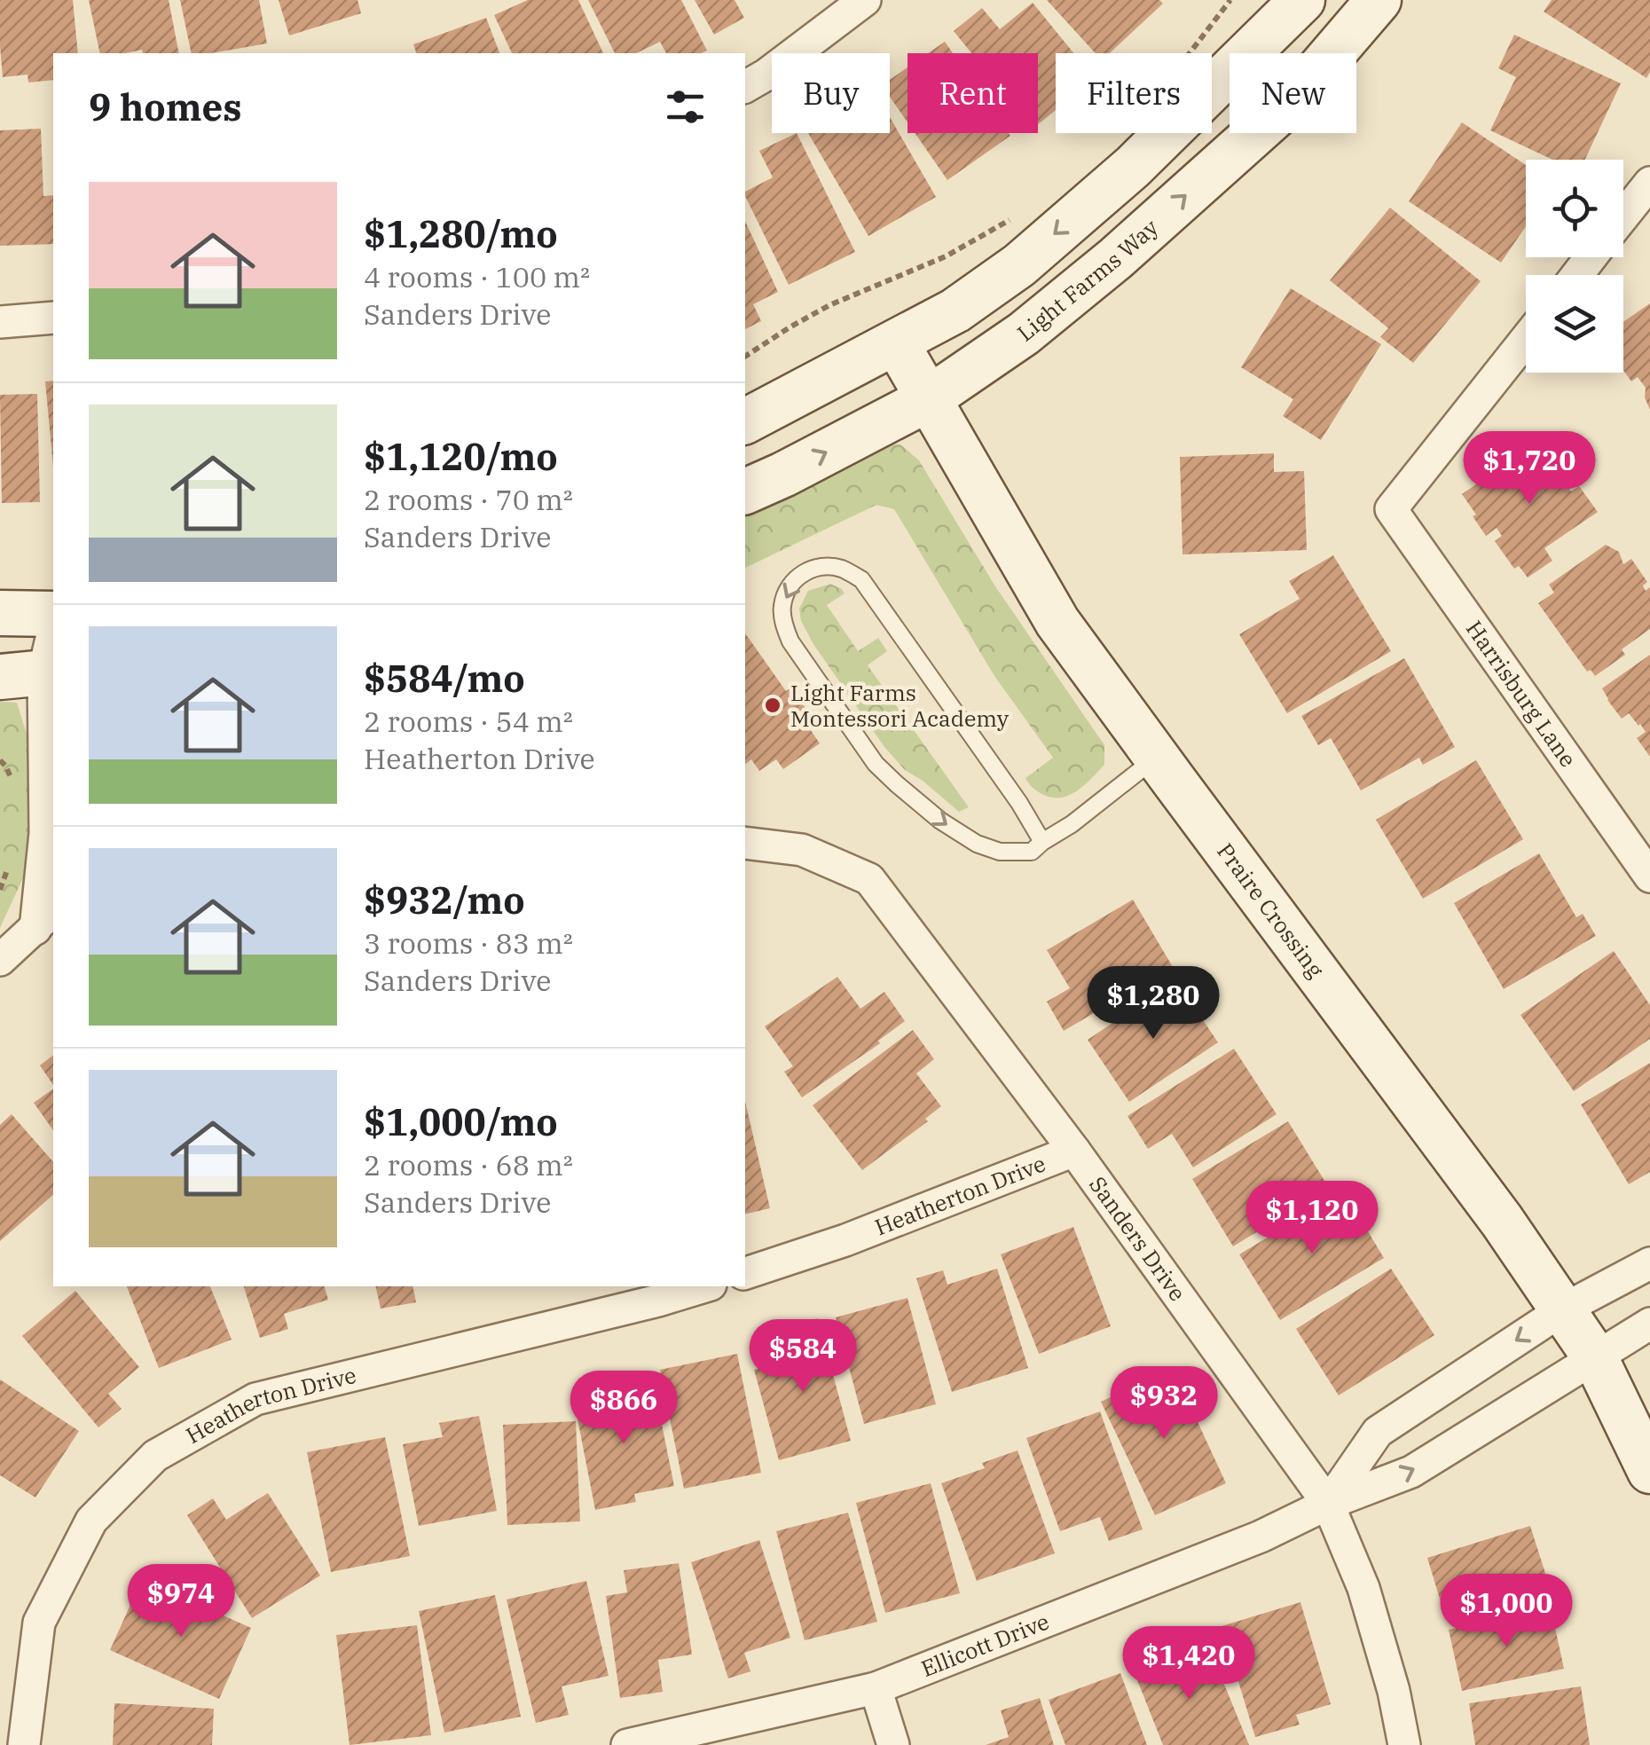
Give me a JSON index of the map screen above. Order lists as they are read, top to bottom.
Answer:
{
  "streets": {
    "street": [
      "Light Farms Way",
      "Harrisburg Lane",
      "Praire Crossing",
      "Heatherton Drive",
      "Sanders Drive",
      "Ellicott Drive"
    ]
  },
  "crossings": [
    ["Light Farms Way", "Praire Crossing"],
    ["Praire Crossing", "Ellicott Drive"],
    ["Heatherton Drive", "Sanders Drive"],
    ["Sanders Drive", "Ellicott Drive"]
  ],
  "places": ["Light Farms Montessori Academy"],
  "page": {
    "chip": [
      "Buy",
      "Rent",
      "Filters",
      "New"
    ],
    "heading": "9 homes",
    "list": [
      {
        "name": "$1,280/mo",
        "note": "4 rooms · 100 m² · Sanders Drive"
      },
      {
        "name": "$1,120/mo",
        "note": "2 rooms · 70 m² · Sanders Drive"
      },
      {
        "name": "$584/mo",
        "note": "2 rooms · 54 m² · Heatherton Drive"
      },
      {
        "name": "$932/mo",
        "note": "3 rooms · 83 m² · Sanders Drive"
      },
      {
        "name": "$1,000/mo",
        "note": "2 rooms · 68 m² · Sanders Drive"
      }
    ],
    "price": [
      "$1,720",
      "$1,280",
      "$1,120",
      "$584",
      "$932",
      "$866",
      "$974",
      "$1,000",
      "$1,420"
    ]
  }
}
